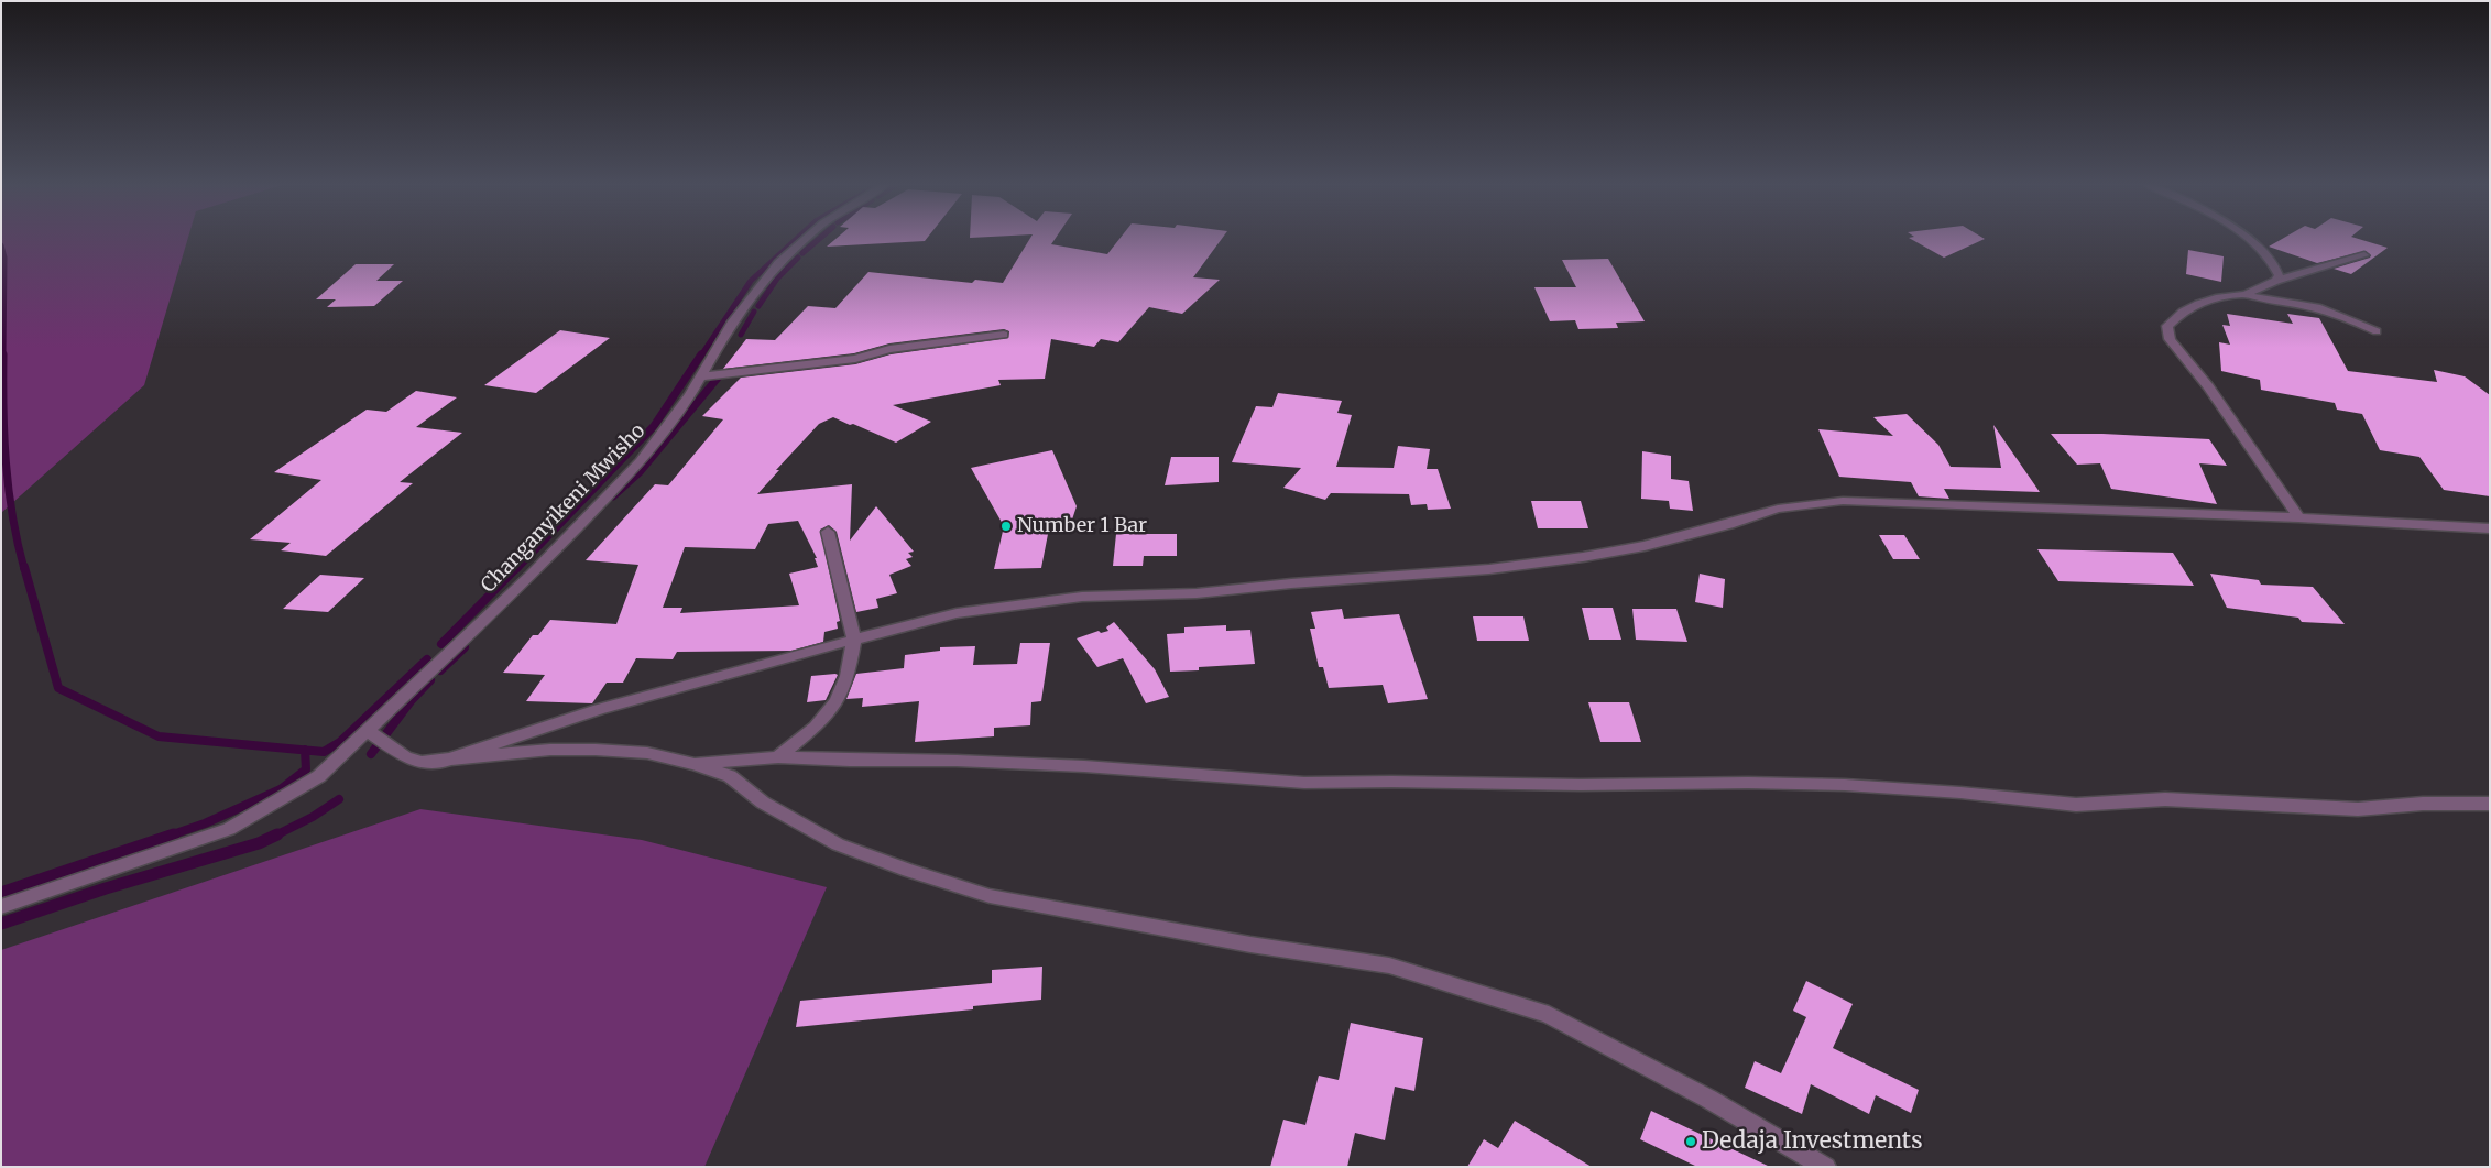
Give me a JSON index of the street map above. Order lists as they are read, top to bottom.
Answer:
{
  "streets": {
    "street": ["Changanyikeni Mwisho"]
  },
  "places": ["Number 1 Bar", "Dedaja Investments"]
}
